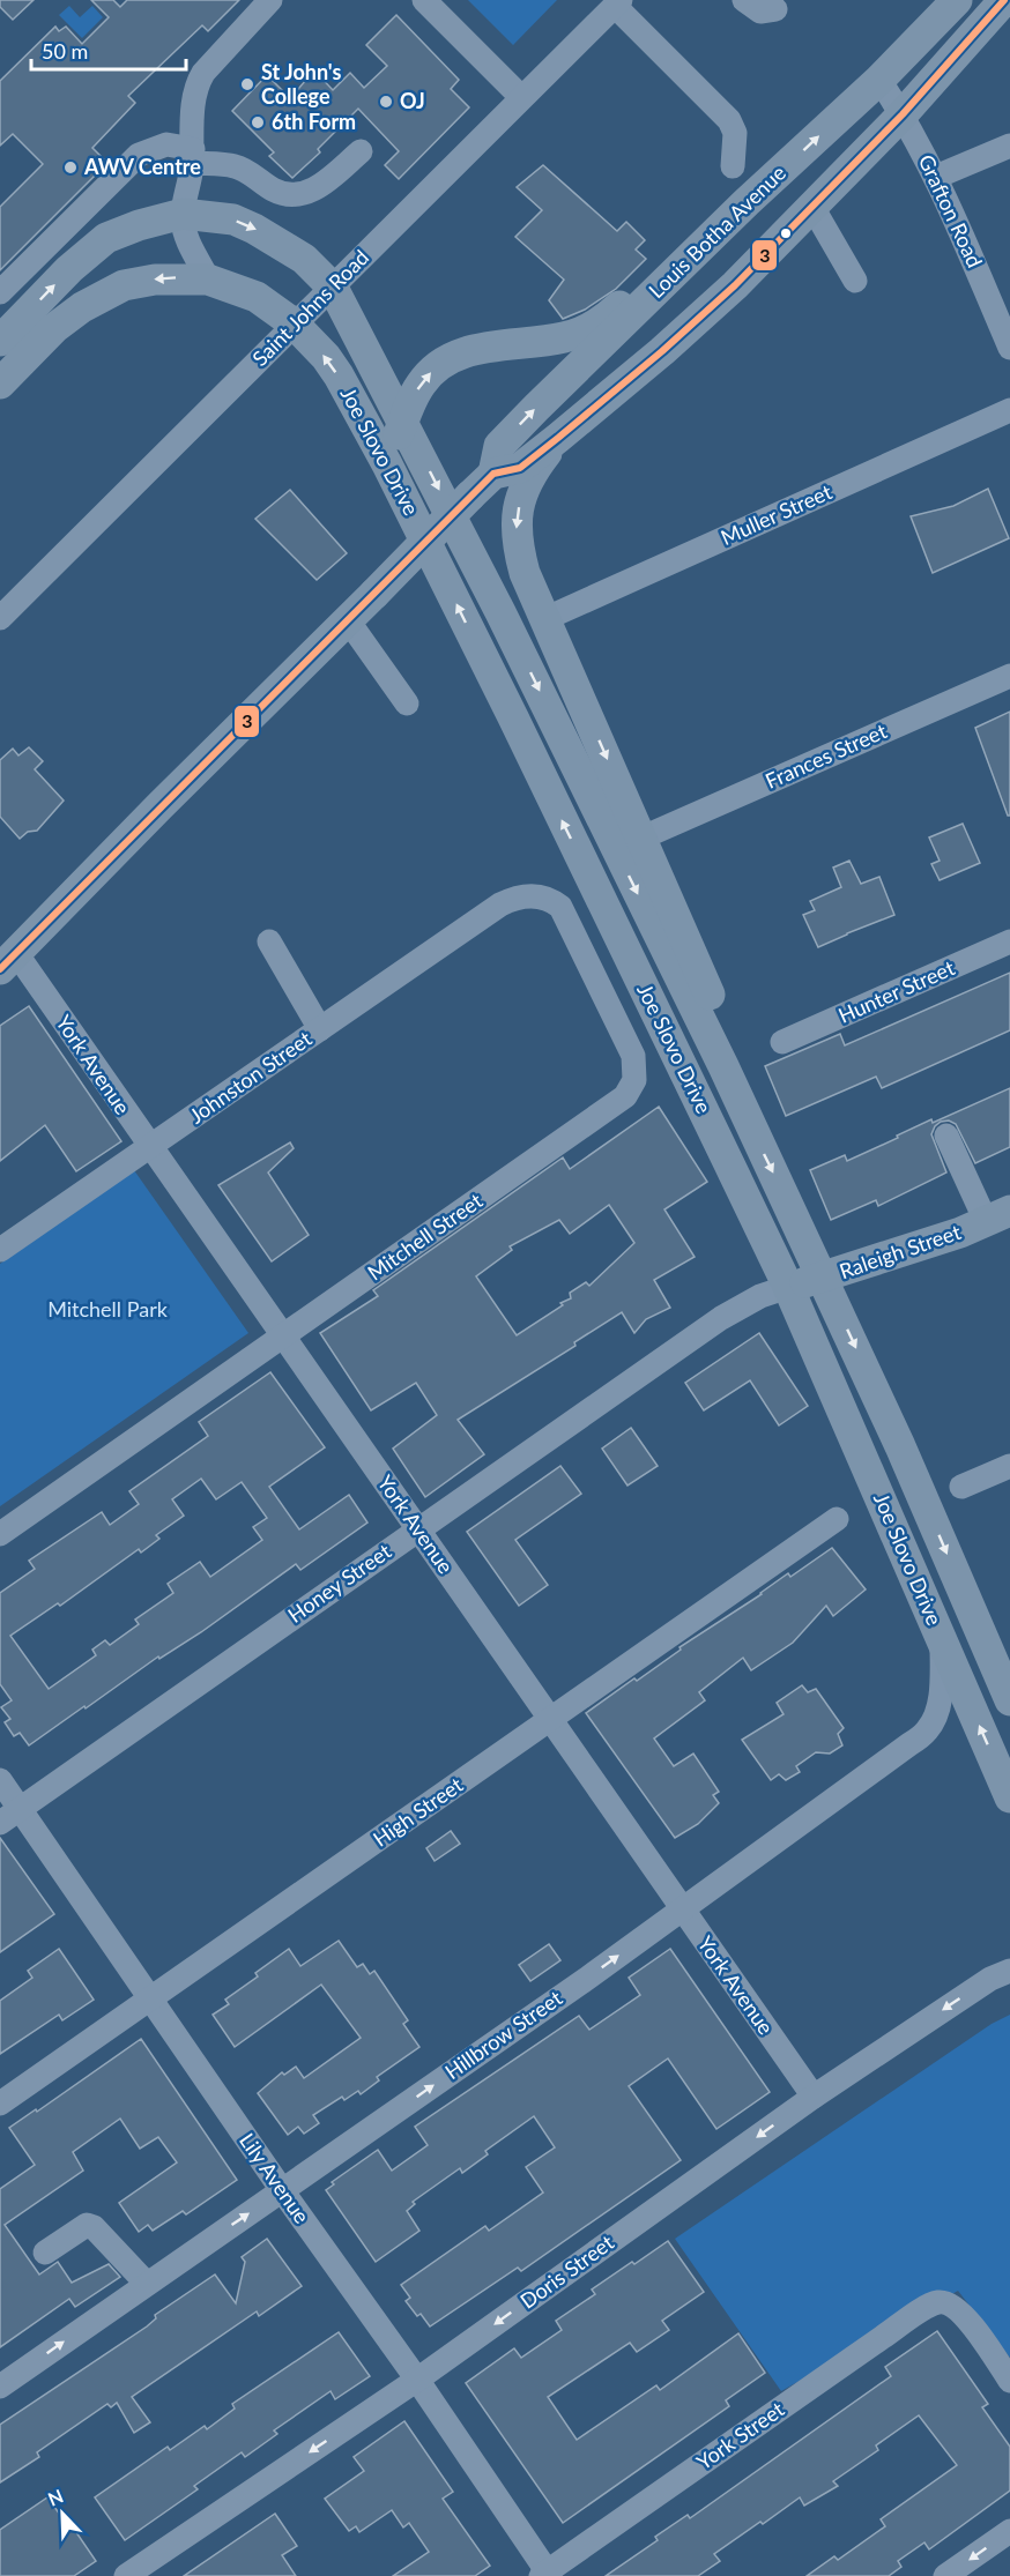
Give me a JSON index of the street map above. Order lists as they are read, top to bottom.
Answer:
{
  "streets": {
    "main road": ["Louis Botha Avenue", "Joe Slovo Drive", "Raleigh Street"],
    "street": [
      "Grafton Road",
      "Saint Johns Road",
      "Muller Street",
      "Frances Street",
      "Hunter Street",
      "York Avenue",
      "Johnston Street",
      "Mitchell Street",
      "Honey Street",
      "High Street",
      "Hillbrow Street",
      "Lily Avenue",
      "Doris Street",
      "York Street"
    ]
  },
  "crossings": [
    ["Grafton Road", "Louis Botha Avenue"],
    ["Saint Johns Road", "Joe Slovo Drive"],
    ["Joe Slovo Drive", "Raleigh Street"],
    ["Joe Slovo Drive", "Honey Street"],
    ["Joe Slovo Drive", "Hillbrow Street"],
    ["York Avenue", "Johnston Street"],
    ["York Avenue", "Mitchell Street"],
    ["York Avenue", "Honey Street"],
    ["York Avenue", "High Street"],
    ["York Avenue", "Hillbrow Street"],
    ["York Avenue", "Doris Street"],
    ["Johnston Street", "Mitchell Street"],
    ["Raleigh Street", "Honey Street"],
    ["Honey Street", "Lily Avenue"],
    ["High Street", "Lily Avenue"],
    ["Hillbrow Street", "Lily Avenue"],
    ["Lily Avenue", "Doris Street"],
    ["Lily Avenue", "York Street"]
  ],
  "one_way": ["Hillbrow Street", "Doris Street"],
  "parks": ["Mitchell Park"],
  "places": [
    "St John's College",
    "OJ",
    "6th Form",
    "AWV Centre"
  ],
  "lines": ["transit line 3"],
  "scale_bar": "50 m",
  "north": "top left"
}
